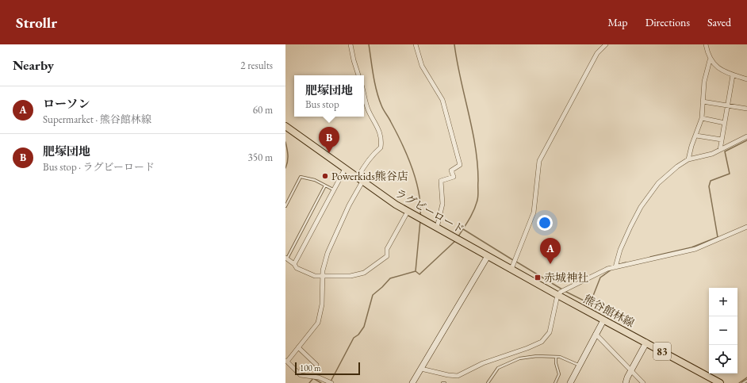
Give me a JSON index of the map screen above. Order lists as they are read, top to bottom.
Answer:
{
  "streets": {
    "main road": ["ラグビーロード", "熊谷館林線", "83"]
  },
  "crossings": [
    ["ラグビーロード", "熊谷館林線"]
  ],
  "places": {
    "other": ["Powerkids熊谷店"],
    "transit": ["赤城神社"]
  },
  "scale_bar": "100 m",
  "page": {
    "header": "Strollr",
    "nav": ["Map", "Directions", "Saved"],
    "heading": ["Nearby", "2 results"],
    "popup": ["肥塚団地", "Bus stop"],
    "list": [
      {
        "mark": "A",
        "name": "ローソン",
        "note": "Supermarket · 熊谷館林線",
        "value": "60 m"
      },
      {
        "mark": "B",
        "name": "肥塚団地",
        "note": "Bus stop · ラグビーロード",
        "value": "350 m"
      }
    ],
    "pins": ["B", "A"],
    "map_buttons": ["+", "−"],
    "scale": "100 m"
  }
}
